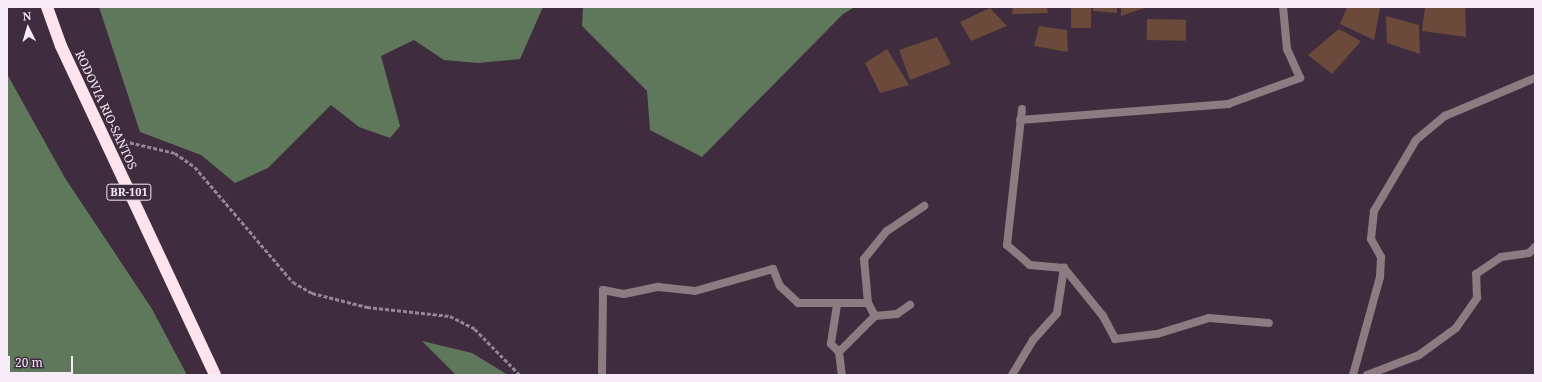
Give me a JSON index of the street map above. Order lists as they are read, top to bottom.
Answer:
{
  "streets": {
    "highway": ["RODOVIA RIO-SANTOS", "BR-101"]
  },
  "scale_bar": "20 m",
  "north": "top"
}
